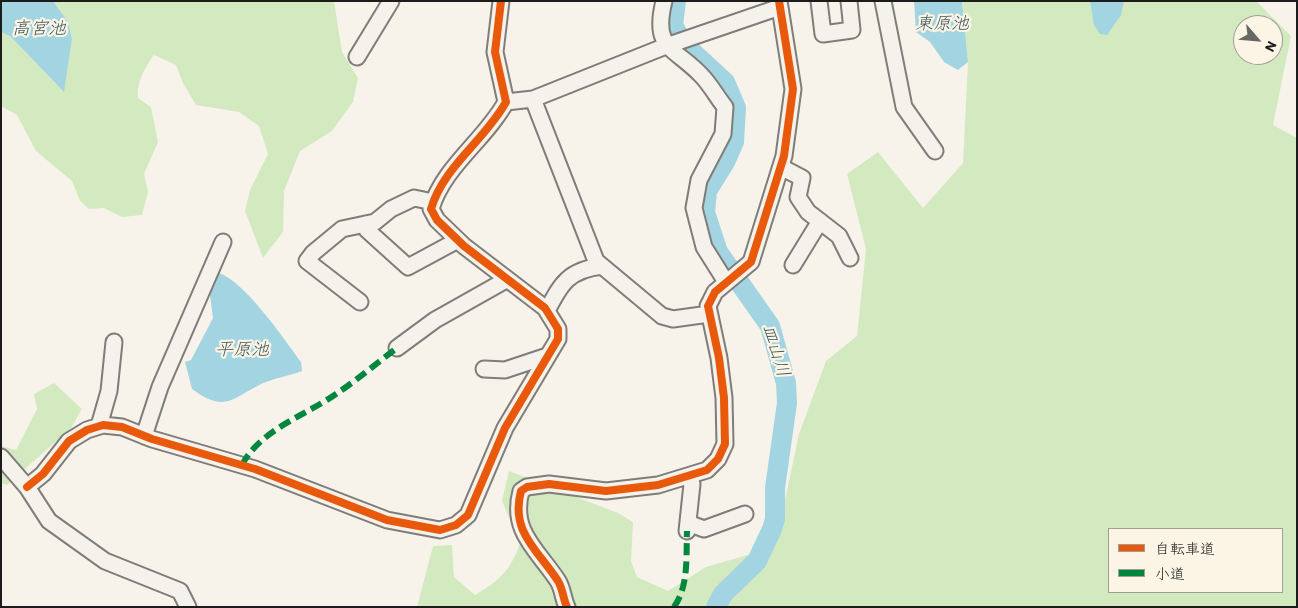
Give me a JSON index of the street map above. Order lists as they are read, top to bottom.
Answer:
{
  "water": [
    "東原池",
    "高宮池",
    "平原池",
    "皿山川"
  ],
  "legend": ["自転車道", "小道"],
  "north": "bottom right"
}
